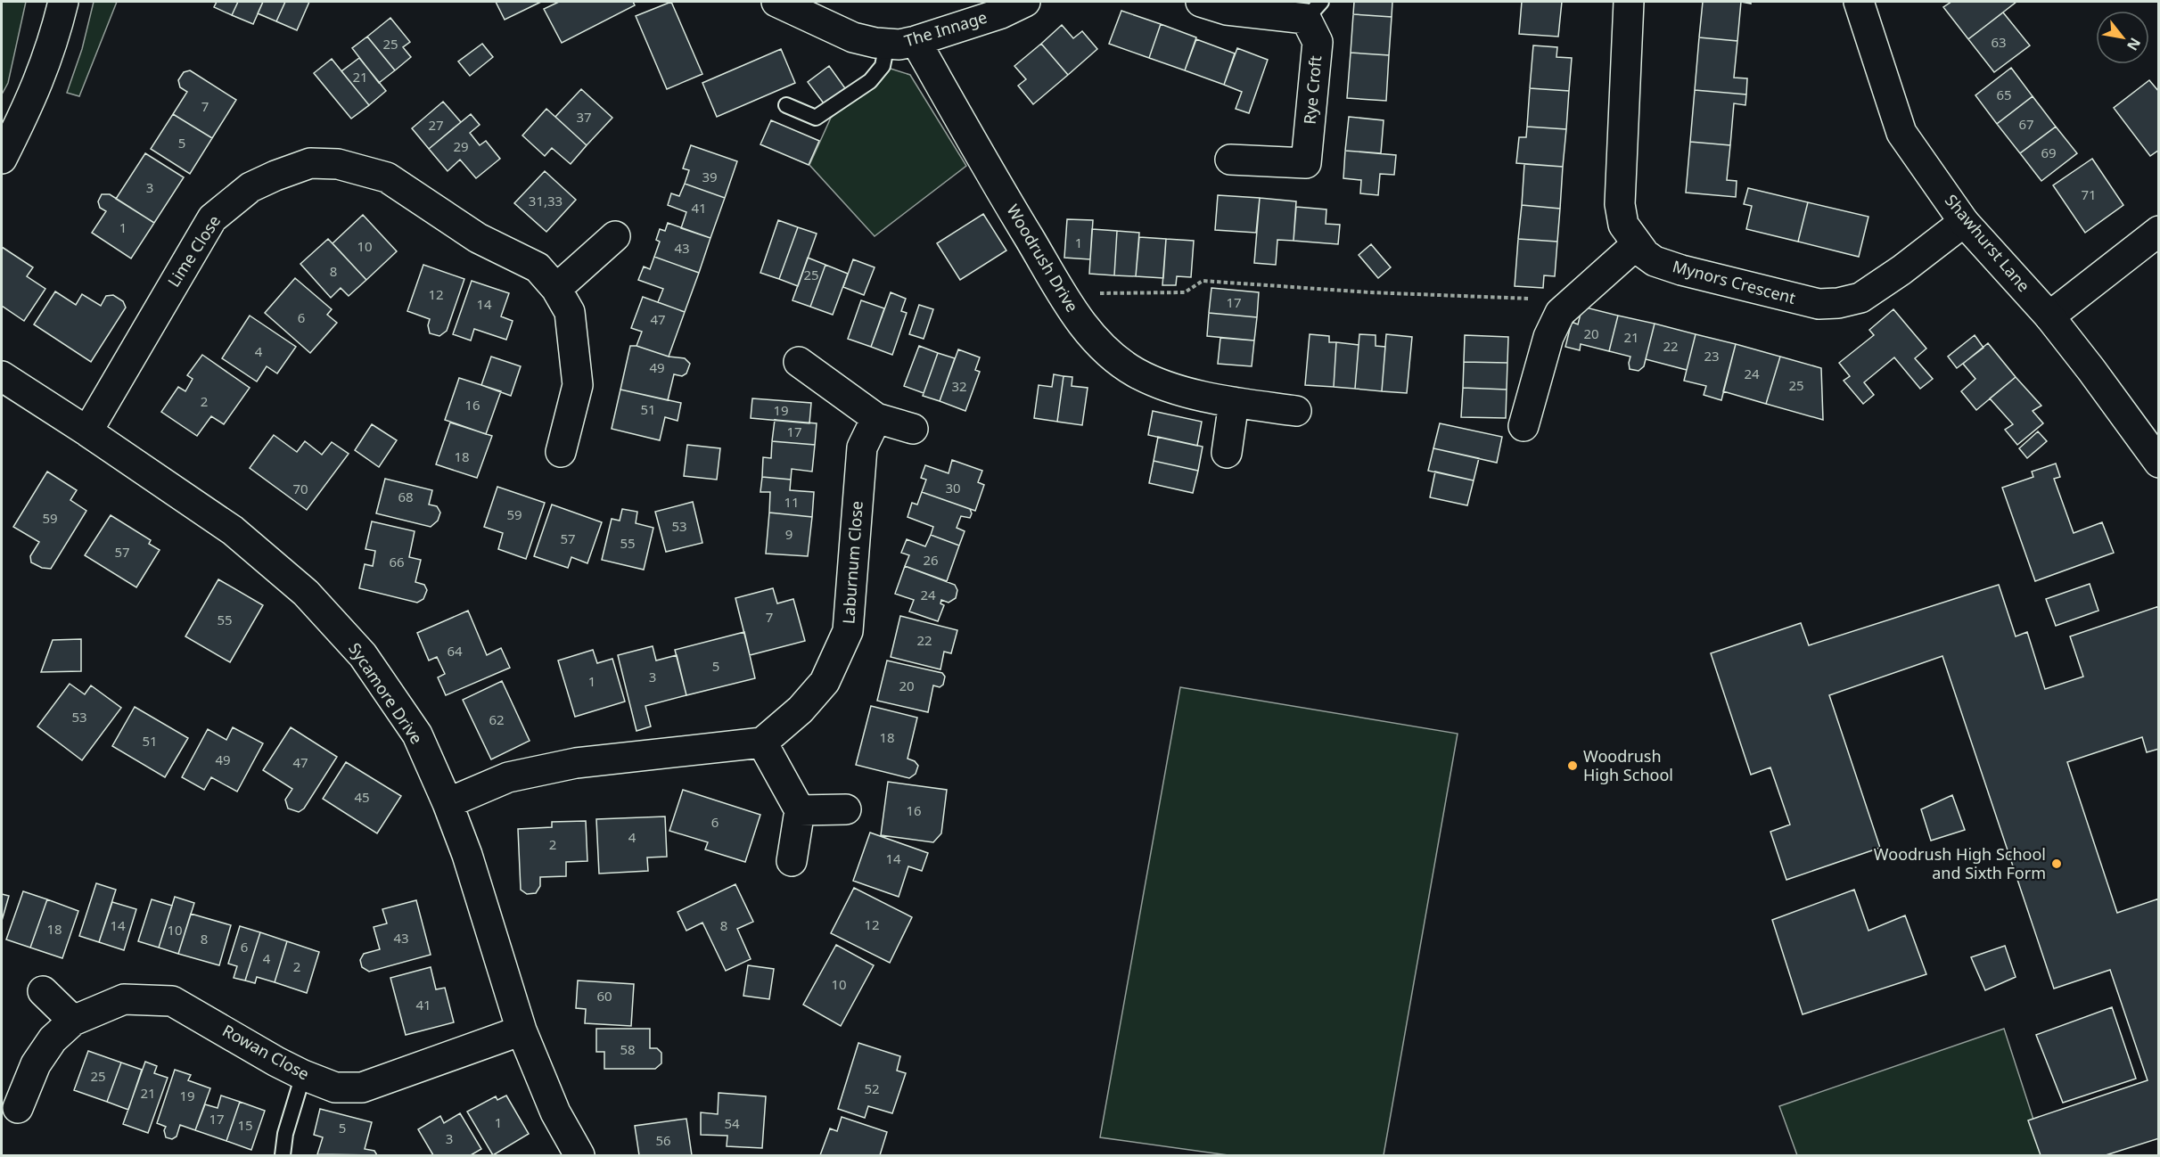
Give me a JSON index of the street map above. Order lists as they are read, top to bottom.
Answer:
{
  "streets": {
    "street": [
      "The Innage",
      "Rye Croft",
      "Shawhurst Lane",
      "Lime Close",
      "Woodrush Drive",
      "Mynors Crescent",
      "Laburnum Close",
      "Sycamore Drive",
      "Rowan Close"
    ]
  },
  "crossings": [
    ["The Innage", "Woodrush Drive"],
    ["Shawhurst Lane", "Mynors Crescent"],
    ["Lime Close", "Sycamore Drive"],
    ["Sycamore Drive", "Rowan Close"]
  ],
  "places": ["Woodrush High School", "Woodrush High School and Sixth Form"],
  "house_numbers": [
    "63",
    "25",
    "21",
    "65",
    "7",
    "37",
    "67",
    "27",
    "5",
    "29",
    "69",
    "39",
    "3",
    "71",
    "31,33",
    "41",
    "1",
    "1",
    "10",
    "43",
    "8",
    "25",
    "12",
    "17",
    "14",
    "6",
    "47",
    "20",
    "21",
    "22",
    "4",
    "23",
    "49",
    "24",
    "25",
    "32",
    "2",
    "16",
    "51",
    "19",
    "17",
    "18",
    "30",
    "70",
    "68",
    "11",
    "59",
    "59",
    "53",
    "9",
    "57",
    "55",
    "57",
    "26",
    "66",
    "24",
    "7",
    "55",
    "22",
    "64",
    "5",
    "3",
    "1",
    "20",
    "53",
    "62",
    "18",
    "51",
    "49",
    "47",
    "45",
    "16",
    "6",
    "4",
    "2",
    "14",
    "12",
    "14",
    "8",
    "18",
    "10",
    "43",
    "8",
    "6",
    "4",
    "2",
    "10",
    "60",
    "41",
    "58",
    "25",
    "52",
    "21",
    "19",
    "17",
    "1",
    "54",
    "15",
    "5",
    "3",
    "56"
  ],
  "north": "bottom right"
}
